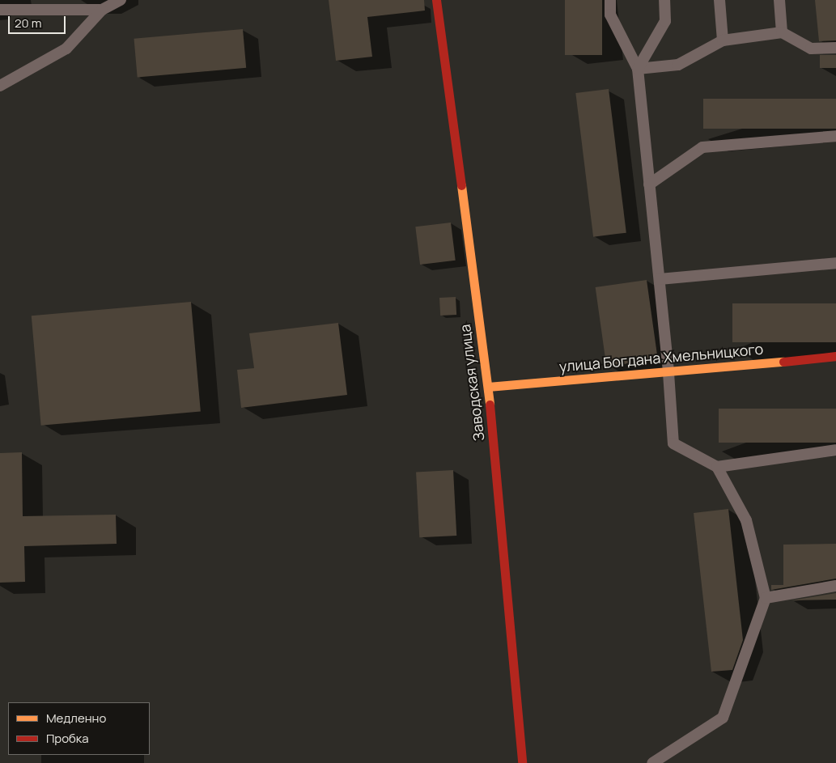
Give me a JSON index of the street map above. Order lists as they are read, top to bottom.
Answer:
{
  "streets": {
    "street": ["улица Богдана Хмельницкого", "Заводская улица"]
  },
  "crossings": [
    ["улица Богдана Хмельницкого", "Заводская улица"]
  ],
  "legend": ["Медленно", "Пробка"],
  "scale_bar": "20 m"
}
